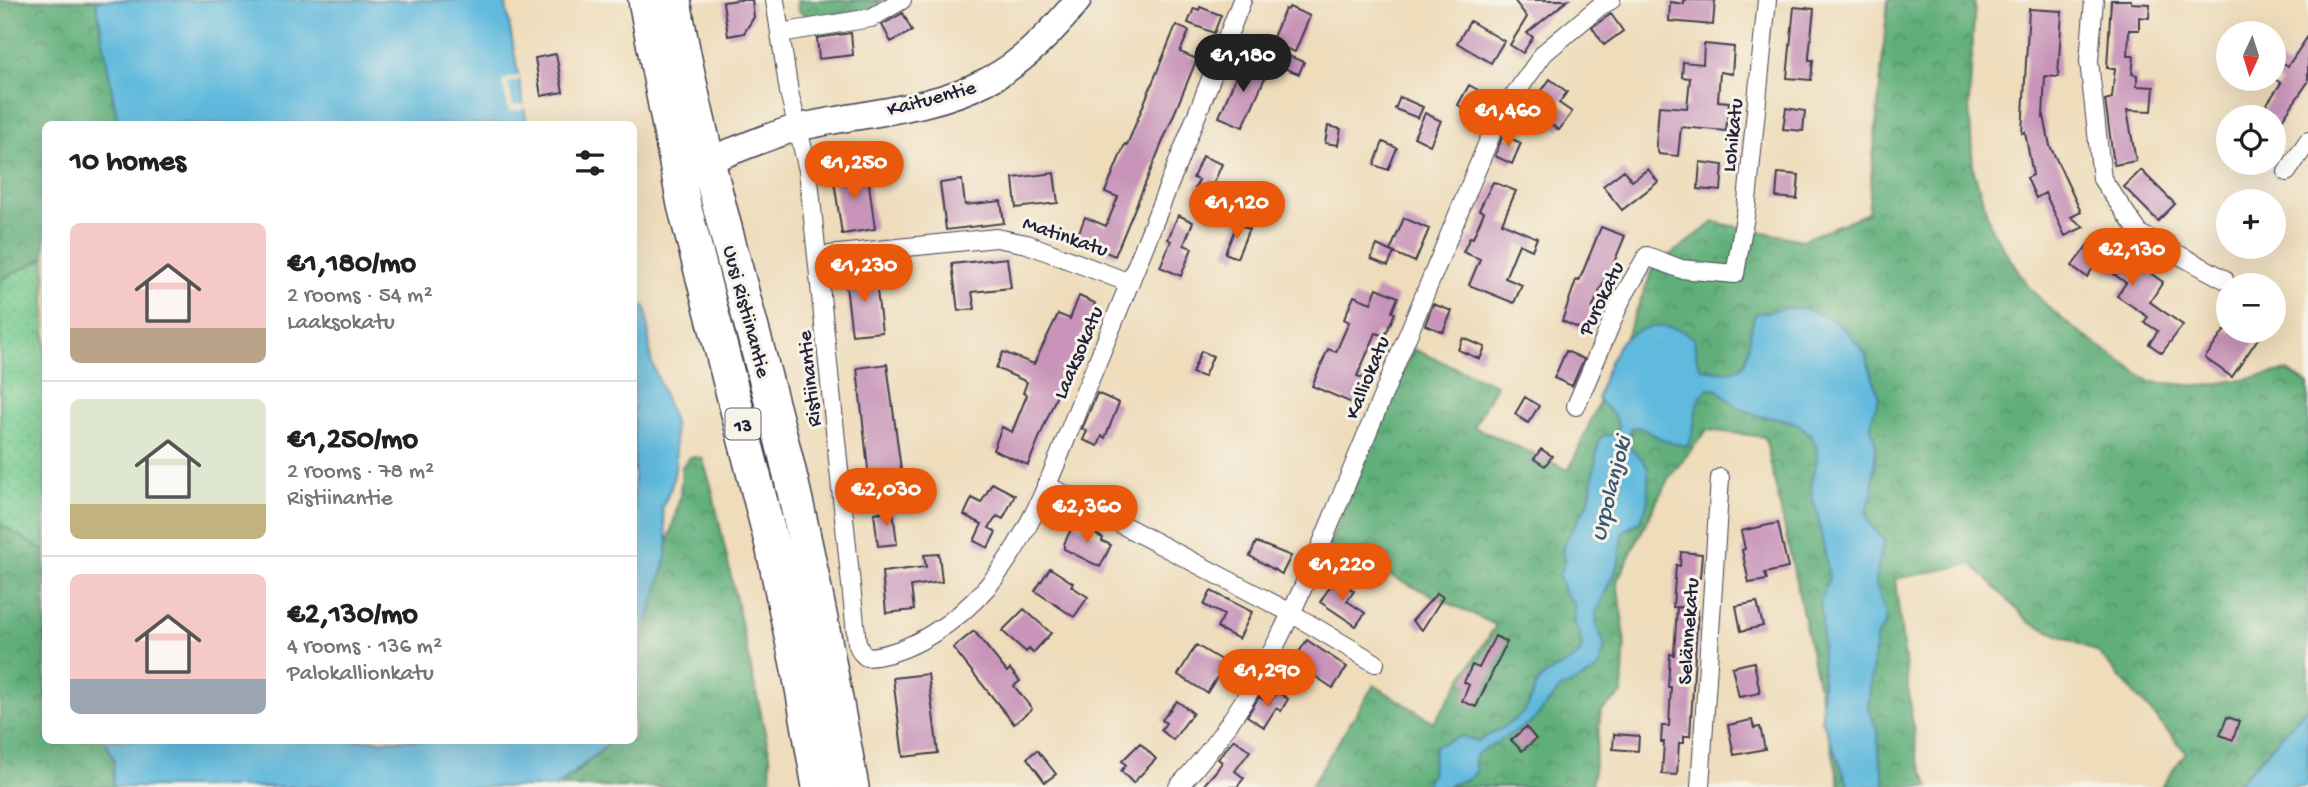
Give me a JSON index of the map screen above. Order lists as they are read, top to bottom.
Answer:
{
  "streets": {
    "highway": ["Uusi Ristiinantie", "13"],
    "street": [
      "Kaituentie",
      "Lohikatu",
      "Matinkatu",
      "Purokatu",
      "Laaksokatu",
      "Kalliokatu",
      "Ristiinantie",
      "Selännekatu"
    ]
  },
  "crossings": [
    ["Kaituentie", "Uusi Ristiinantie"],
    ["Kaituentie", "Ristiinantie"],
    ["Lohikatu", "Purokatu"],
    ["Matinkatu", "Laaksokatu"],
    ["Matinkatu", "Ristiinantie"],
    ["Laaksokatu", "Ristiinantie"]
  ],
  "water": ["Urpolanjoki"],
  "north": "bottom",
  "page": {
    "map_buttons": ["+", "−"],
    "price": [
      "€1,180",
      "€1,460",
      "€1,250",
      "€1,120",
      "€2,130",
      "€1,230",
      "€2,030",
      "€2,360",
      "€1,220",
      "€1,290"
    ],
    "heading": "10 homes",
    "list": [
      {
        "name": "€1,180/mo",
        "note": "2 rooms · 54 m² · Laaksokatu"
      },
      {
        "name": "€1,250/mo",
        "note": "2 rooms · 78 m² · Ristiinantie"
      },
      {
        "name": "€2,130/mo",
        "note": "4 rooms · 136 m² · Palokallionkatu"
      }
    ]
  }
}
